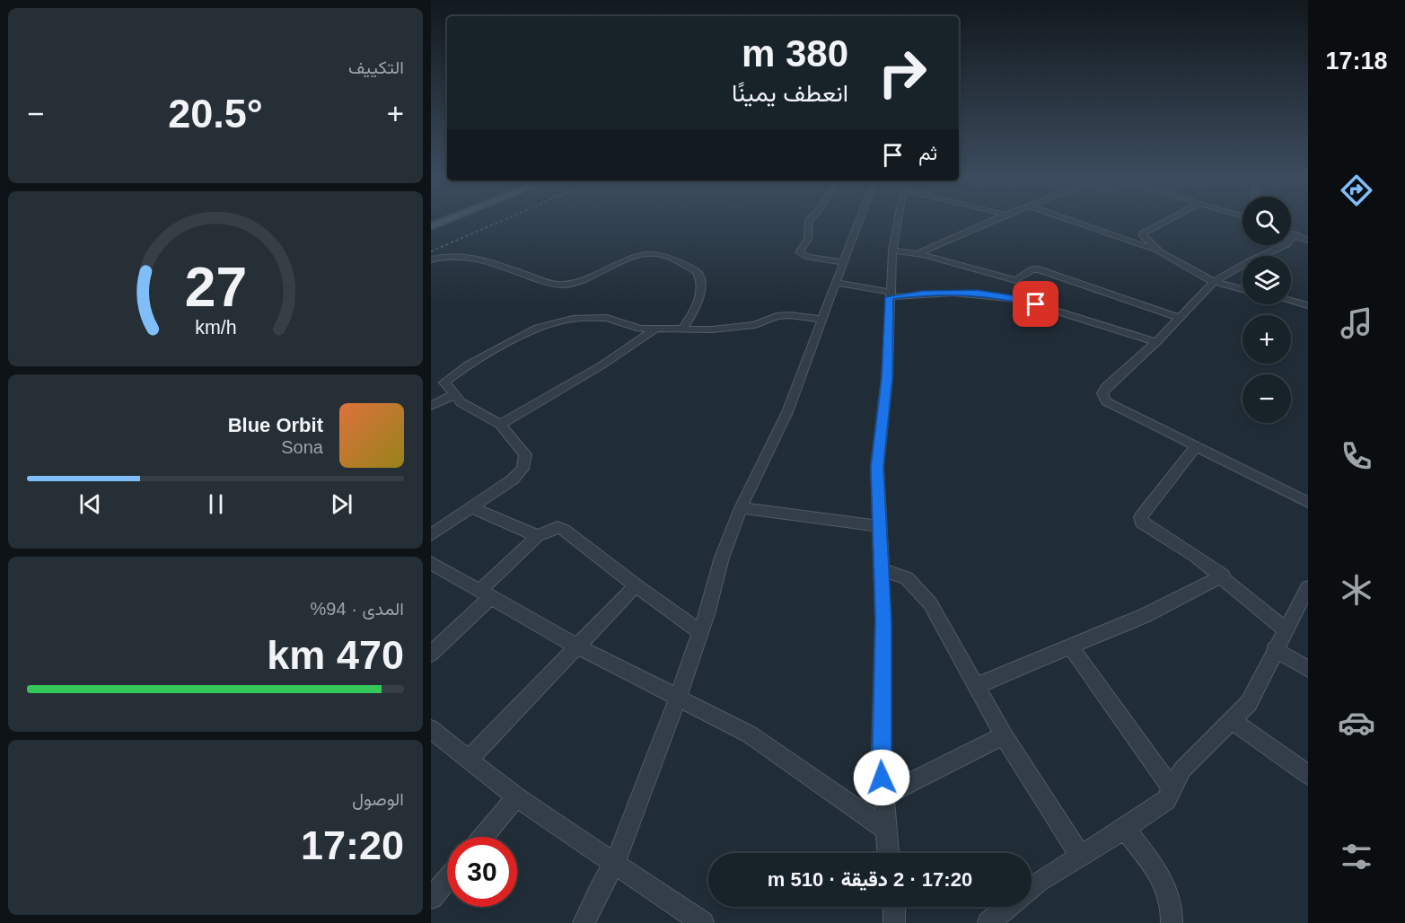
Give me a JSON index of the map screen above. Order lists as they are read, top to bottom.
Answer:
{
  "page": {
    "tabs": "17:18",
    "tile": [
      "التكييف",
      ["المدى · 94%", "470 km"],
      ["الوصول", "17:20"]
    ],
    "turn": ["380 m", "انعطف يمينًا"],
    "heat": ["−", "20.5°", "+"],
    "then": "ثم",
    "map_buttons": ["+", "−"],
    "song": ["Blue Orbit", "Sona"],
    "limit": "30",
    "trip": "17:20 · 2 دقيقة · 510 m",
    "gauge": ["27", "km/h"]
  }
}
